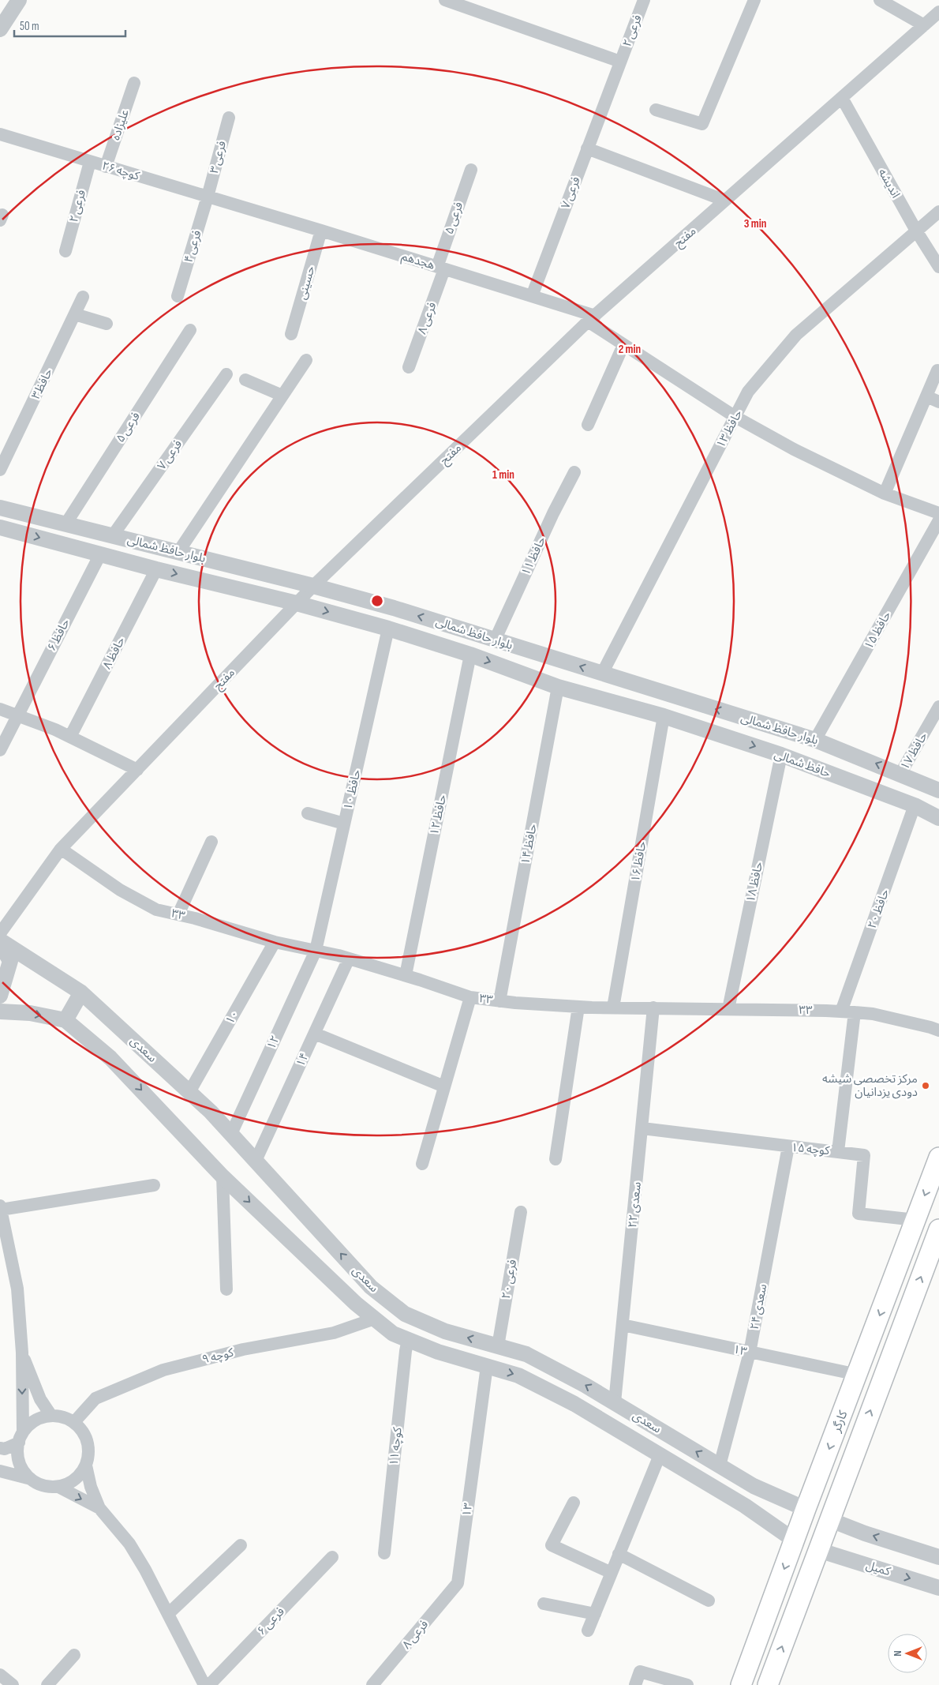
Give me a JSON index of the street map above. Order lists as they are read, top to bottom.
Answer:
{
  "streets": {
    "main road": ["کارگر"],
    "street": [
      "فرعی ۲",
      "علیزاده",
      "فرعی ۳",
      "کوچه ۲۶",
      "اندیشه",
      "فرعی ۷",
      "فرعی ۵",
      "مفتح",
      "فرعی ۴",
      "هجدهم",
      "حسینی",
      "فرعی ۸",
      "حافظ۳",
      "حافظ ۱۳",
      "بلوار حافظ شمالی",
      "حافظ ۱۱",
      "حافظ ۱۵",
      "حافظ ۶",
      "حافظ ۸",
      "حافظ ۱۷",
      "حافظ شمالی",
      "حافظ ۱۰",
      "حافظ ۱۲",
      "حافظ ۱۴",
      "حافظ ۱۶",
      "حافظ ۱۸",
      "حافظ ۲۰",
      "۳۳",
      "۱۰",
      "۱۲",
      "سعدی",
      "۱۴",
      "کوچه ۱۵",
      "سعدی ۲۲",
      "فرعی ۲۰",
      "سعدی ۲۴",
      "۱۳",
      "کوچه ۹",
      "کوچه ۱۱",
      "کمیل",
      "فرعی ۶"
    ]
  },
  "crossings": [
    ["فرعی ۲", "کوچه ۲۶"],
    ["فرعی ۲", "فرعی ۷"],
    ["علیزاده", "کوچه ۲۶"],
    ["فرعی ۳", "کوچه ۲۶"],
    ["فرعی ۳", "فرعی ۴"],
    ["کوچه ۲۶", "فرعی ۴"],
    ["کوچه ۲۶", "هجدهم"],
    ["اندیشه", "مفتح"],
    ["اندیشه", "حافظ ۱۳"],
    ["فرعی ۷", "هجدهم"],
    ["فرعی ۷", "بلوار حافظ شمالی"],
    ["فرعی ۵", "هجدهم"],
    ["فرعی ۵", "فرعی ۸"],
    ["فرعی ۵", "بلوار حافظ شمالی"],
    ["مفتح", "هجدهم"],
    ["مفتح", "بلوار حافظ شمالی"],
    ["مفتح", "۳۳"],
    ["هجدهم", "حسینی"],
    ["هجدهم", "فرعی ۸"],
    ["هجدهم", "حافظ ۱۳"],
    ["فرعی ۸", "۱۳"],
    ["حافظ ۱۳", "بلوار حافظ شمالی"],
    ["بلوار حافظ شمالی", "حافظ ۱۱"],
    ["بلوار حافظ شمالی", "حافظ ۱۵"],
    ["بلوار حافظ شمالی", "حافظ ۶"],
    ["بلوار حافظ شمالی", "حافظ ۸"],
    ["بلوار حافظ شمالی", "حافظ ۱۷"],
    ["بلوار حافظ شمالی", "حافظ شمالی"],
    ["بلوار حافظ شمالی", "حافظ ۱۰"],
    ["بلوار حافظ شمالی", "حافظ ۱۲"],
    ["بلوار حافظ شمالی", "حافظ ۱۴"],
    ["بلوار حافظ شمالی", "حافظ ۱۶"],
    ["حافظ شمالی", "حافظ ۱۶"],
    ["حافظ شمالی", "حافظ ۱۸"],
    ["حافظ شمالی", "حافظ ۲۰"],
    ["حافظ ۱۰", "۳۳"],
    ["حافظ ۱۰", "۱۲"],
    ["حافظ ۱۲", "۳۳"],
    ["حافظ ۱۴", "۳۳"],
    ["حافظ ۱۶", "۳۳"],
    ["حافظ ۱۸", "۳۳"],
    ["حافظ ۲۰", "۳۳"],
    ["۳۳", "۱۰"],
    ["۳۳", "۱۲"],
    ["۳۳", "۱۴"],
    ["۳۳", "سعدی ۲۲"],
    ["۱۰", "سعدی"],
    ["۱۲", "سعدی"],
    ["سعدی", "۱۴"],
    ["سعدی", "سعدی ۲۲"],
    ["سعدی", "فرعی ۲۰"],
    ["سعدی", "سعدی ۲۴"],
    ["سعدی", "۱۳"],
    ["سعدی", "کوچه ۹"],
    ["سعدی", "کارگر"],
    ["سعدی", "کوچه ۱۱"],
    ["کوچه ۱۵", "سعدی ۲۲"],
    ["کوچه ۱۵", "سعدی ۲۴"],
    ["کوچه ۱۵", "کارگر"],
    ["سعدی ۲۲", "۱۳"],
    ["سعدی ۲۴", "۱۳"],
    ["۱۳", "کارگر"],
    ["کارگر", "کمیل"]
  ],
  "one_way": ["حافظ شمالی"],
  "places": ["مرکز تخصصی شیشه دودی یزدانیان"],
  "scale_bar": "50 m",
  "north": "left",
  "rings": ["3 min", "2 min", "1 min"]
}
